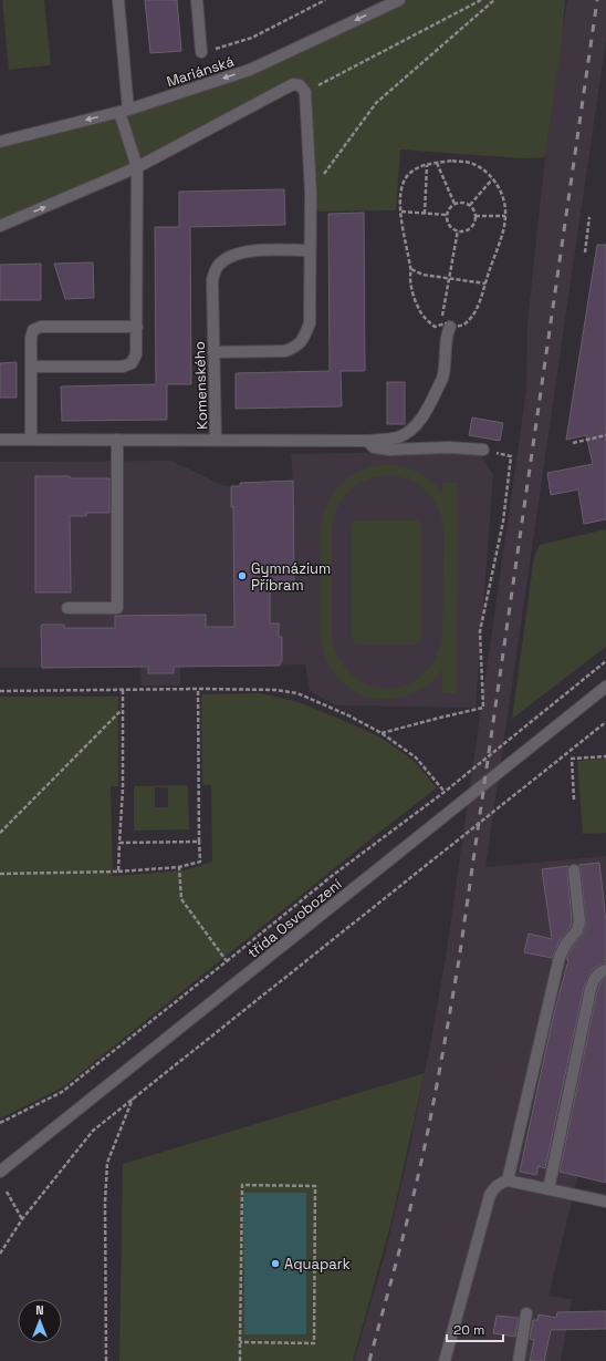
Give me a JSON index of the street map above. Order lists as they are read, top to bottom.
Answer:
{
  "streets": {
    "street": ["Mariánská", "Komenského", "třída Osvobození"]
  },
  "places": ["Gymnázium Příbram", "Aquapark"],
  "scale_bar": "20 m",
  "north": "top"
}
